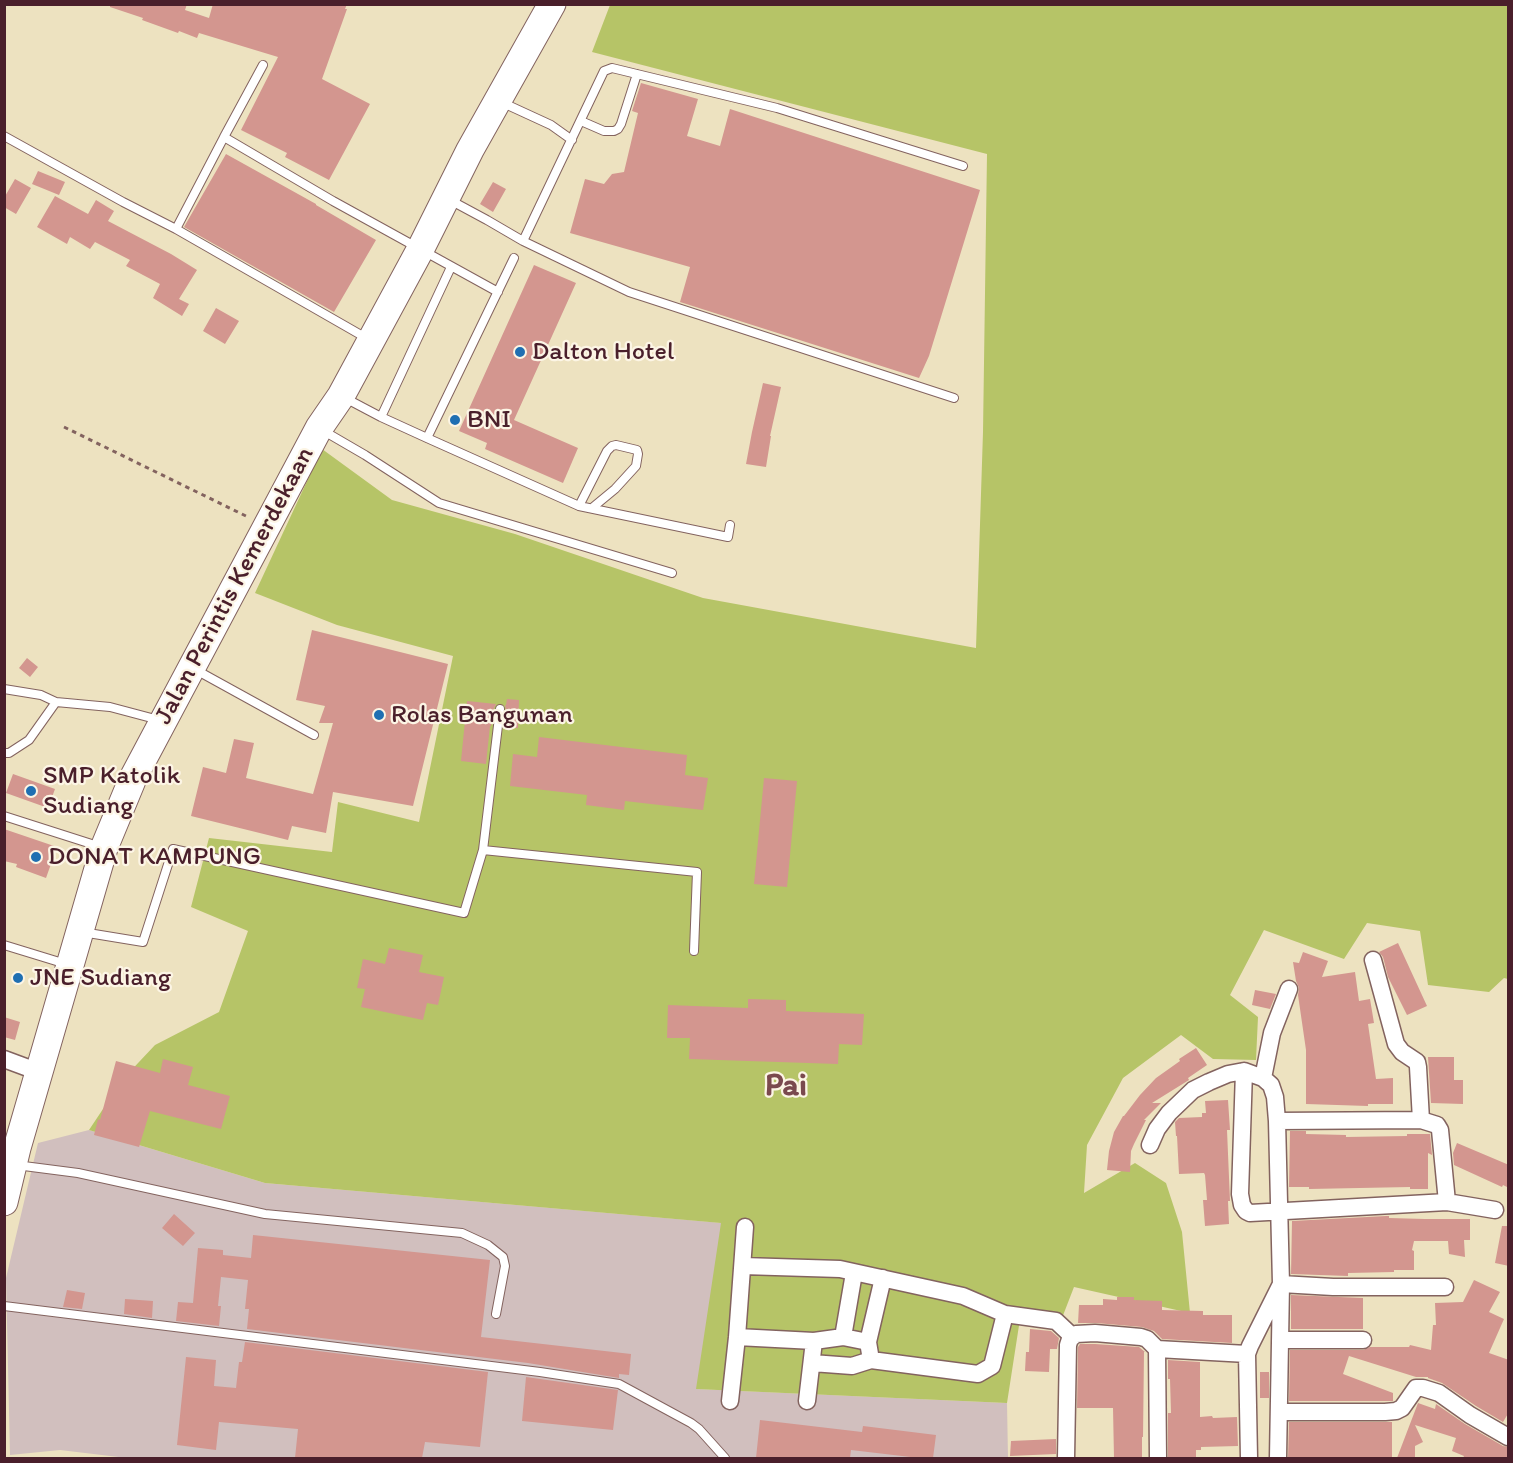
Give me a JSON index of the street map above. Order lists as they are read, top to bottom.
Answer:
{
  "streets": {
    "highway": ["Jalan Perintis Kemerdekaan"]
  },
  "districts": ["Pai"],
  "places": [
    "Dalton Hotel",
    "BNI",
    "Rolas Bangunan",
    "SMP Katolik Sudiang",
    "DONAT KAMPUNG",
    "JNE Sudiang"
  ]
}
